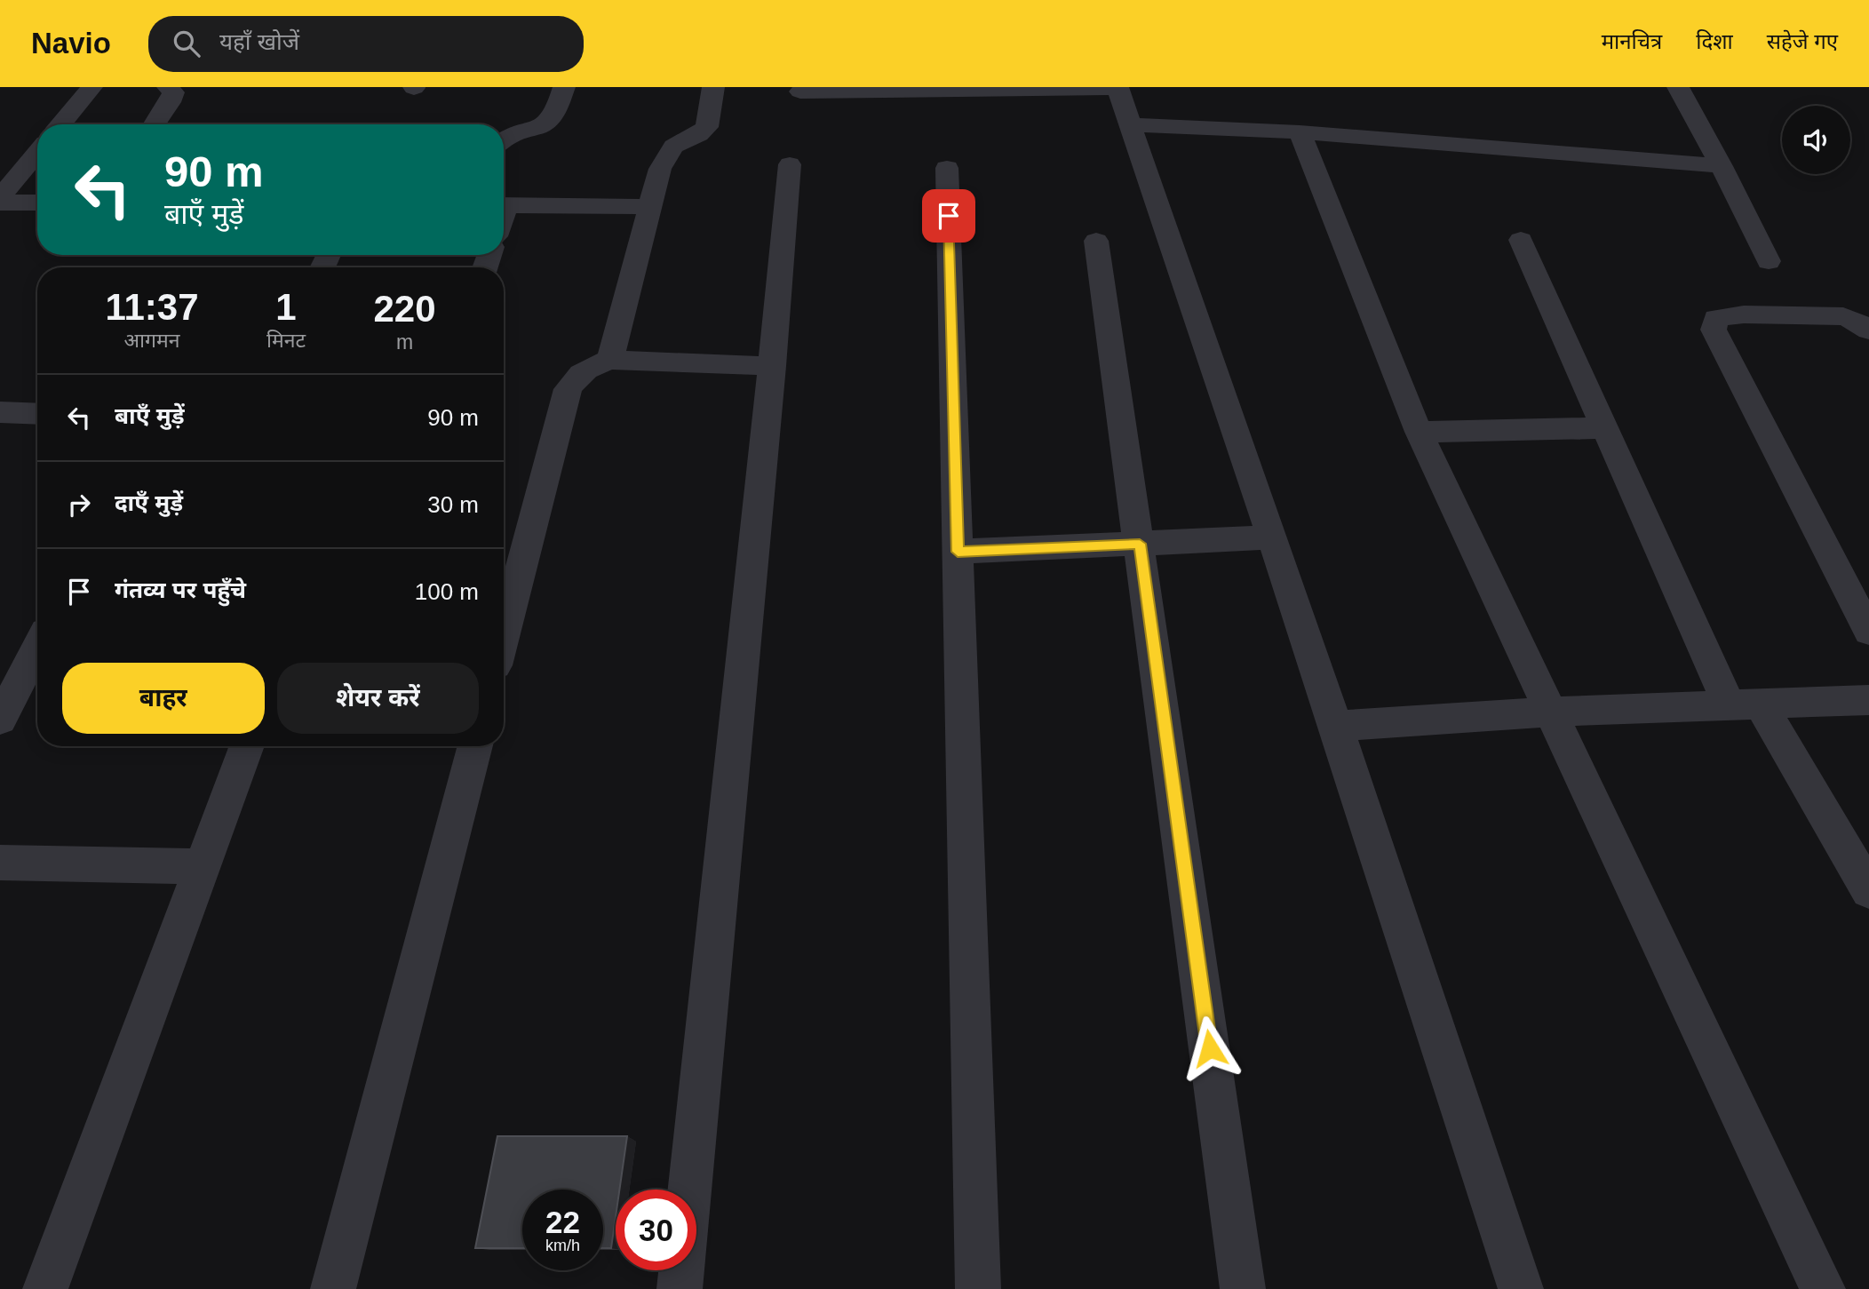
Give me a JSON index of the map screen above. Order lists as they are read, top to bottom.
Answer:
{
  "page": {
    "header": "Navio",
    "search": "यहाँ खोजें",
    "nav": ["मानचित्र", "दिशा", "सहेजे गए"],
    "turn": ["90 m", "बाएँ मुड़ें"],
    "eta": [
      "11:37",
      "आगमन",
      "1",
      "मिनट",
      "220",
      "m"
    ],
    "list": [
      {
        "name": "बाएँ मुड़ें",
        "value": "90 m"
      },
      {
        "name": "दाएँ मुड़ें",
        "value": "30 m"
      },
      {
        "name": "गंतव्य पर पहुँचे",
        "value": "100 m"
      }
    ],
    "buttons": ["बाहर", "शेयर करें"],
    "speed": "22 km/h",
    "limit": "30"
  }
}
